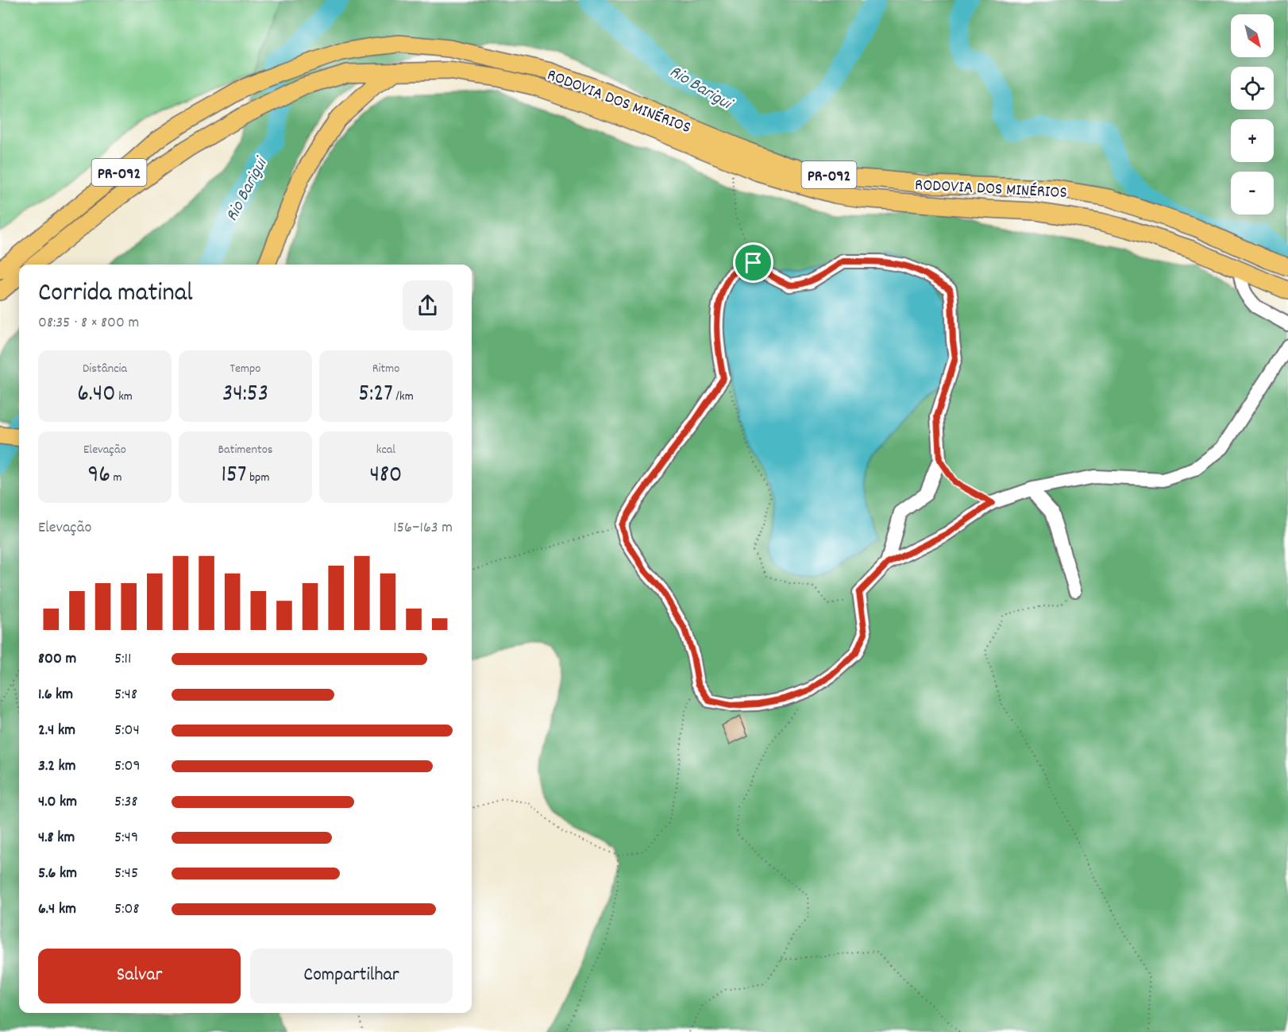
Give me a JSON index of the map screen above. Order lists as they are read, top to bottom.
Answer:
{
  "streets": {
    "main road": ["RODOVIA DOS MINÉRIOS", "PR-092"]
  },
  "water": ["Rio Barigui"],
  "north": "bottom right",
  "page": {
    "map_buttons": ["+", "−"],
    "heading": ["Corrida matinal", "08:35 · 8 × 800 m"],
    "stats": [
      ["Distância", "6.40 km"],
      ["Tempo", "34:53"],
      ["Ritmo", "5:27 /km"],
      ["Elevação", "96 m"],
      ["Batimentos", "157 bpm"],
      ["kcal", "480"]
    ],
    "chart": ["Elevação", "156–163 m"],
    "list": [
      {
        "name": "800 m",
        "note": "5:11"
      },
      {
        "name": "1.6 km",
        "note": "5:48"
      },
      {
        "name": "2.4 km",
        "note": "5:04"
      },
      {
        "name": "3.2 km",
        "note": "5:09"
      },
      {
        "name": "4.0 km",
        "note": "5:38"
      },
      {
        "name": "4.8 km",
        "note": "5:49"
      },
      {
        "name": "5.6 km",
        "note": "5:45"
      },
      {
        "name": "6.4 km",
        "note": "5:08"
      }
    ],
    "buttons": ["Salvar", "Compartilhar"]
  }
}
